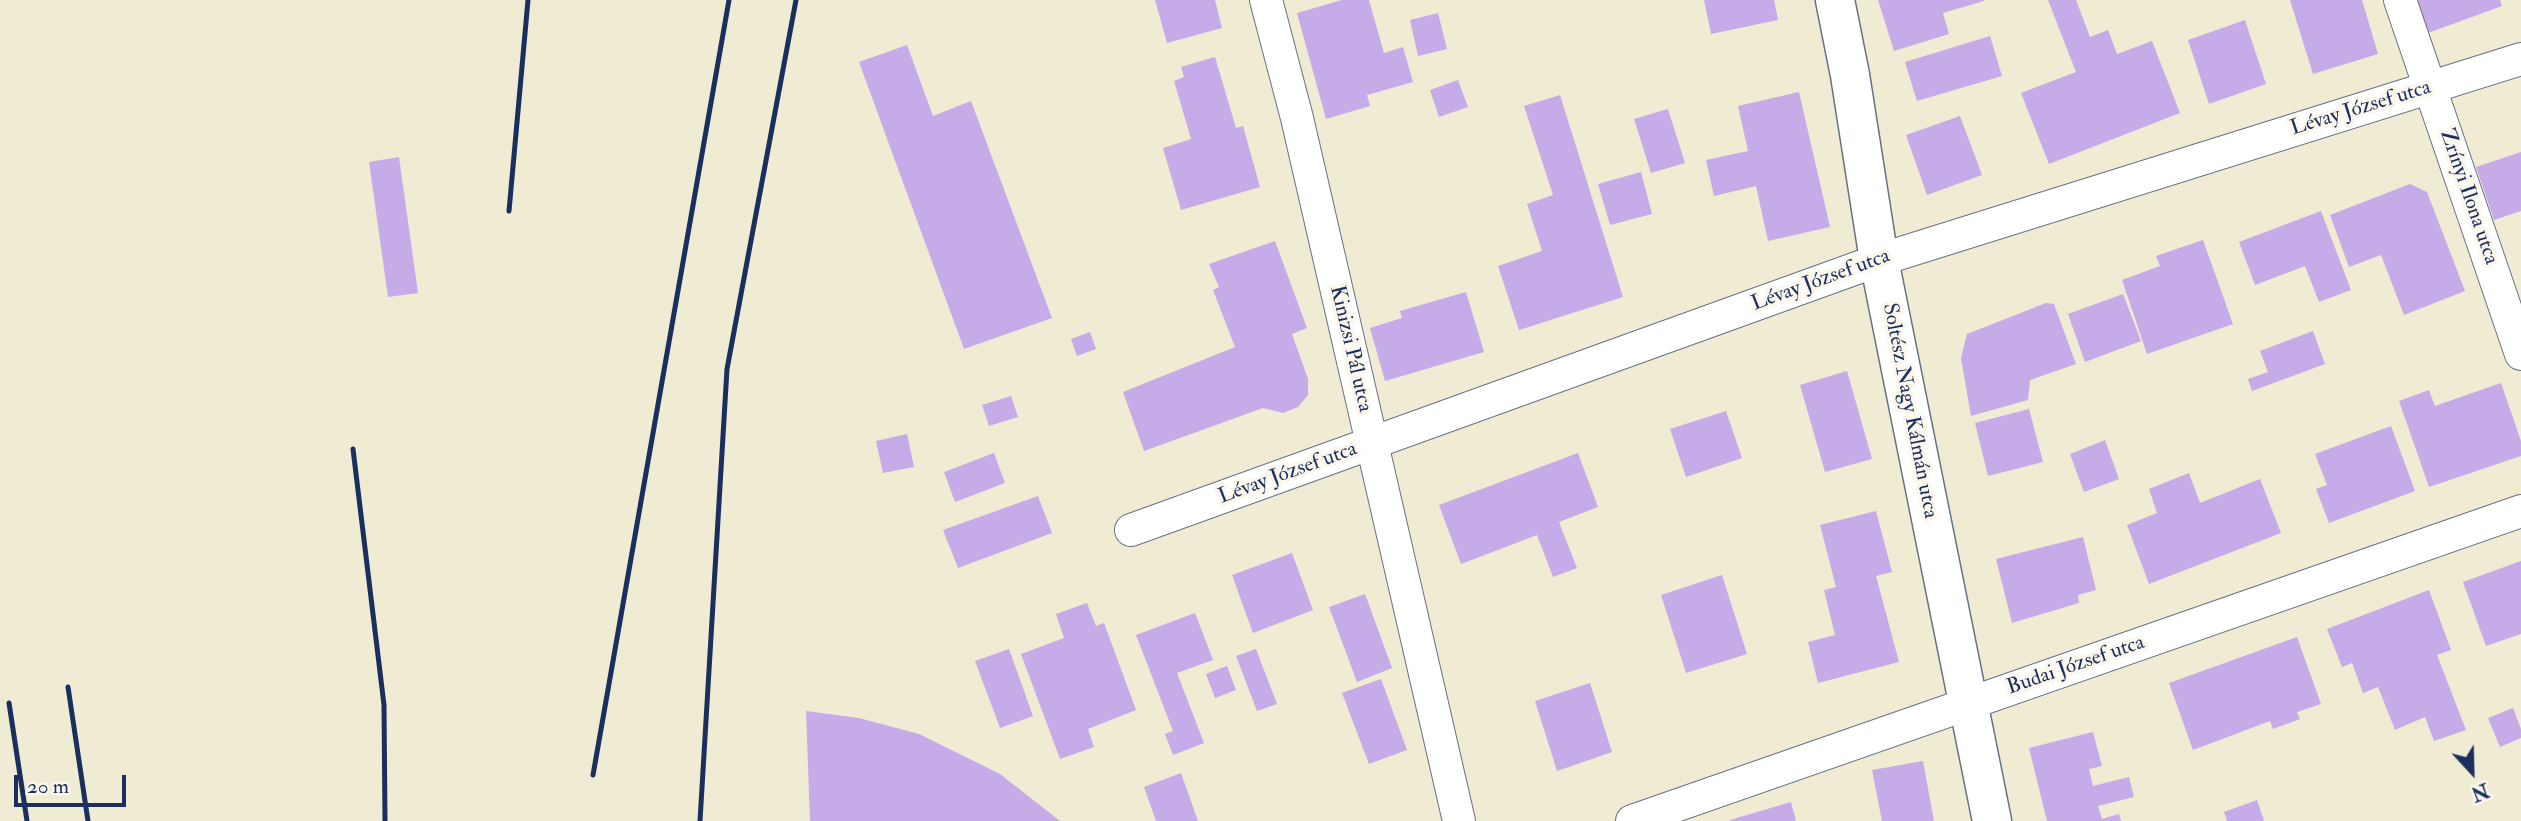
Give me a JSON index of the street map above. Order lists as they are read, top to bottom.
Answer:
{
  "streets": {
    "street": [
      "Lévay József utca",
      "Zrínyi Ilona utca",
      "Kinizsi Pál utca",
      "Soltész Nagy Kálmán utca",
      "Budai József utca"
    ]
  },
  "crossings": [
    ["Lévay József utca", "Zrínyi Ilona utca"],
    ["Lévay József utca", "Kinizsi Pál utca"],
    ["Lévay József utca", "Soltész Nagy Kálmán utca"],
    ["Soltész Nagy Kálmán utca", "Budai József utca"]
  ],
  "scale_bar": "20 m",
  "north": "bottom"
}
